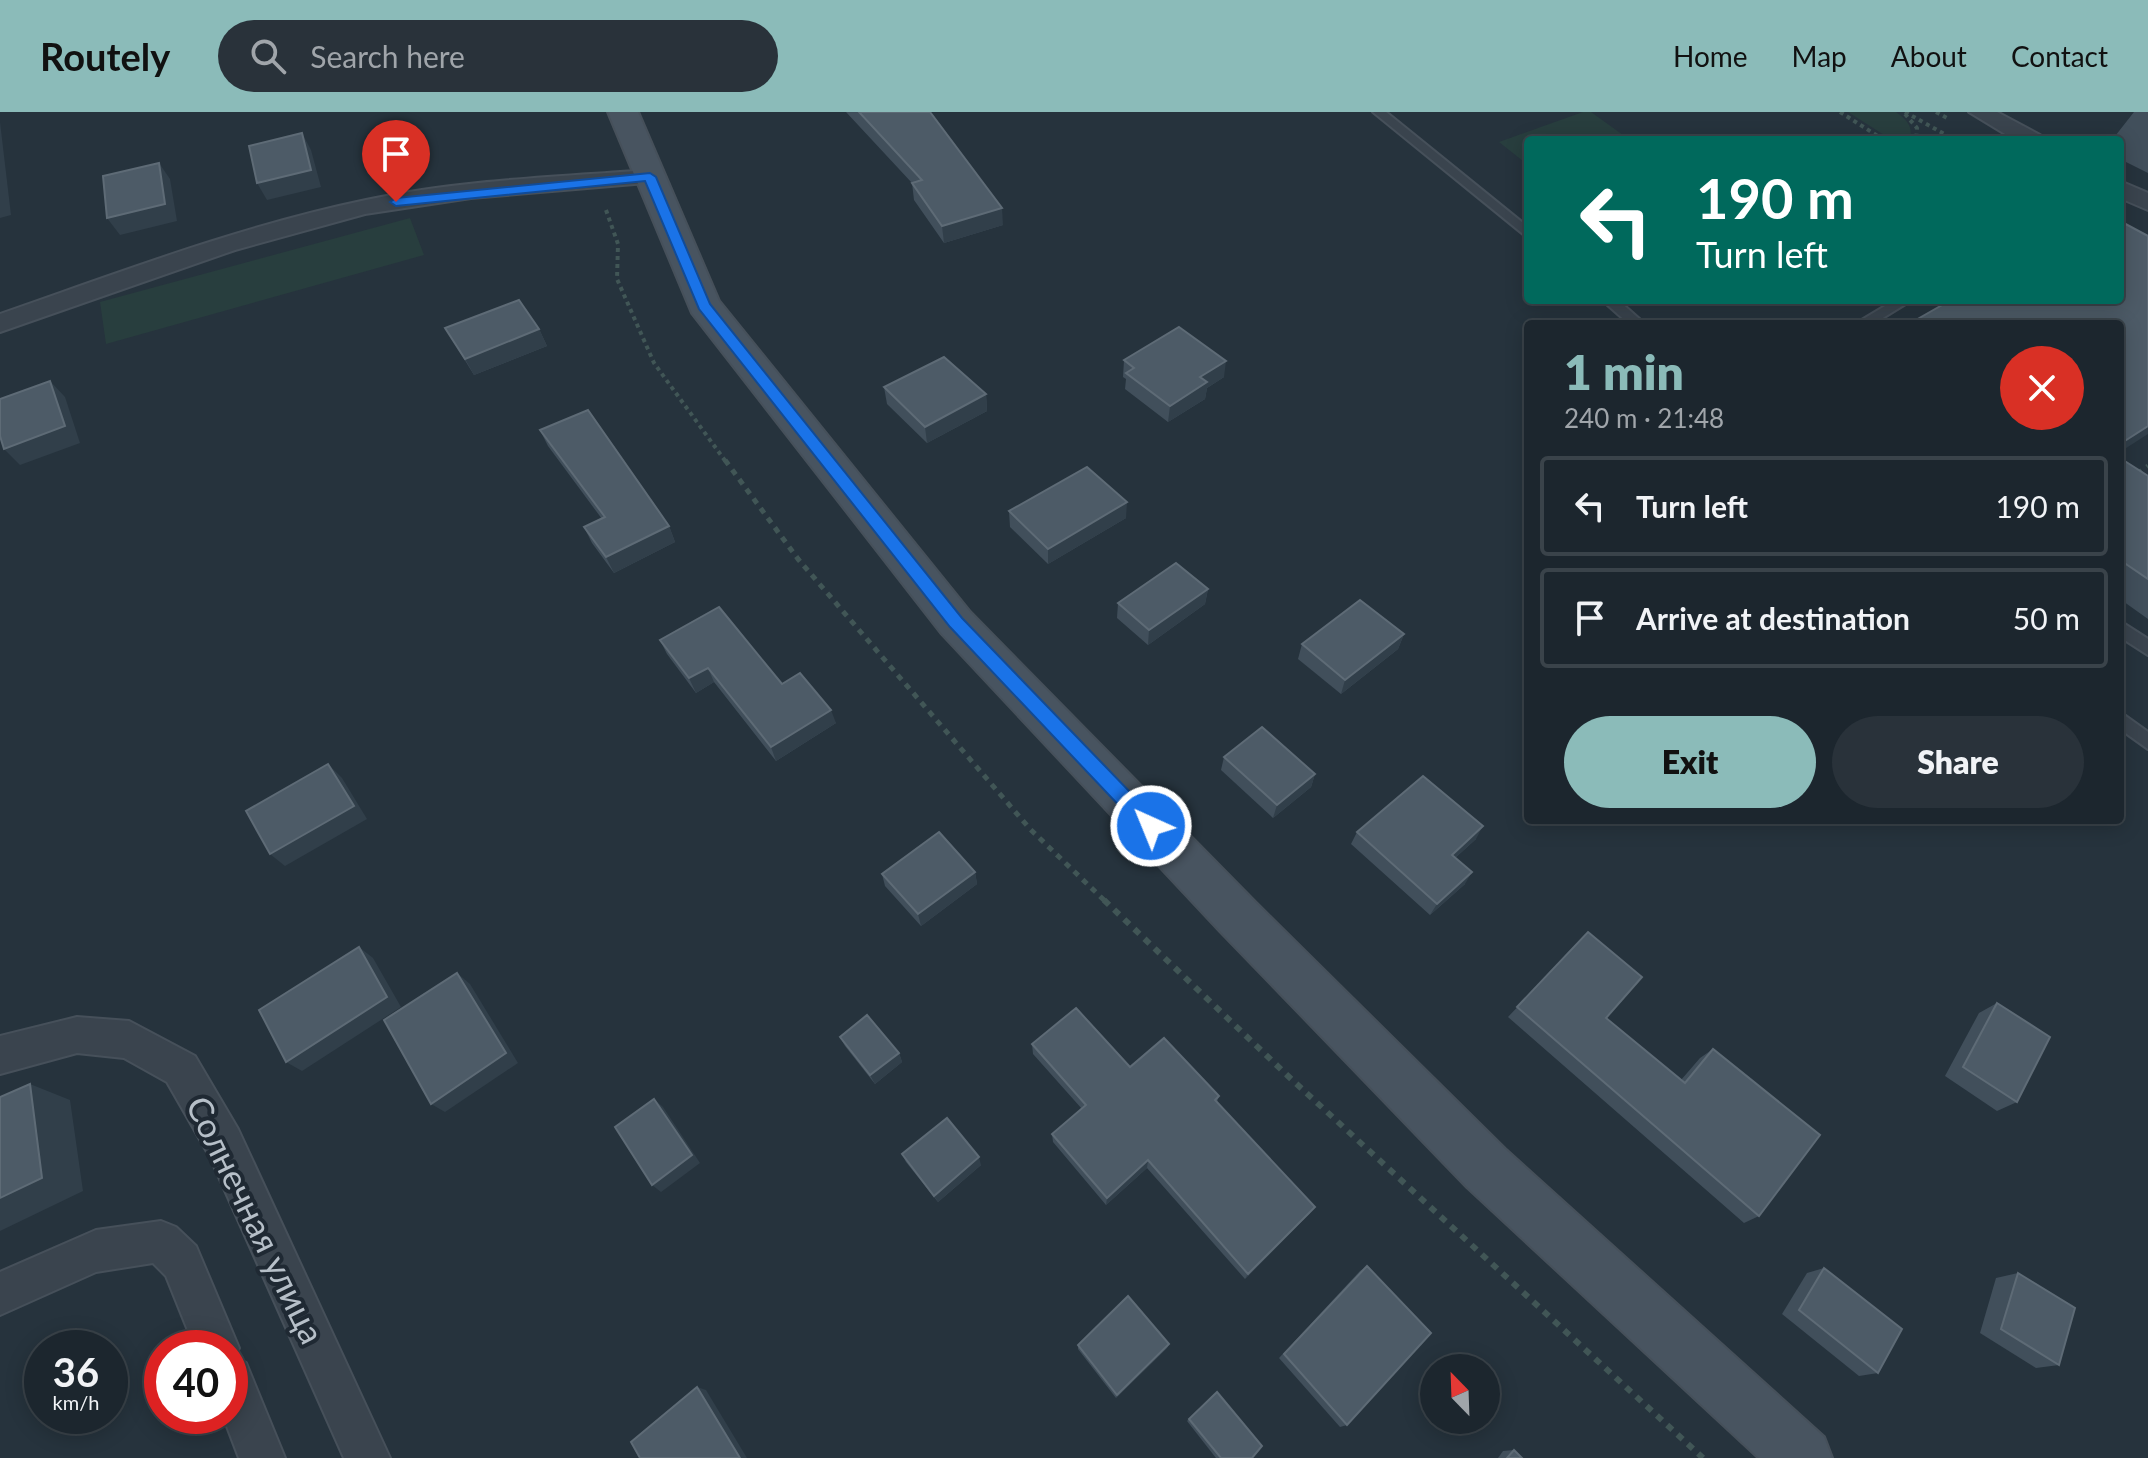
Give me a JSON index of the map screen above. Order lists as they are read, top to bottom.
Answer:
{
  "streets": {
    "street": ["Солнечная улица"]
  },
  "north": "top left",
  "page": {
    "header": "Routely",
    "search": "Search here",
    "nav": [
      "Home",
      "Map",
      "About",
      "Contact"
    ],
    "turn": ["190 m", "Turn left"],
    "heading": ["1 min", "240 m · 21:48"],
    "list": [
      {
        "name": "Turn left",
        "value": "190 m"
      },
      {
        "name": "Arrive at destination",
        "value": "50 m"
      }
    ],
    "buttons": ["Exit", "Share"],
    "speed": "36 km/h",
    "limit": "40"
  }
}
